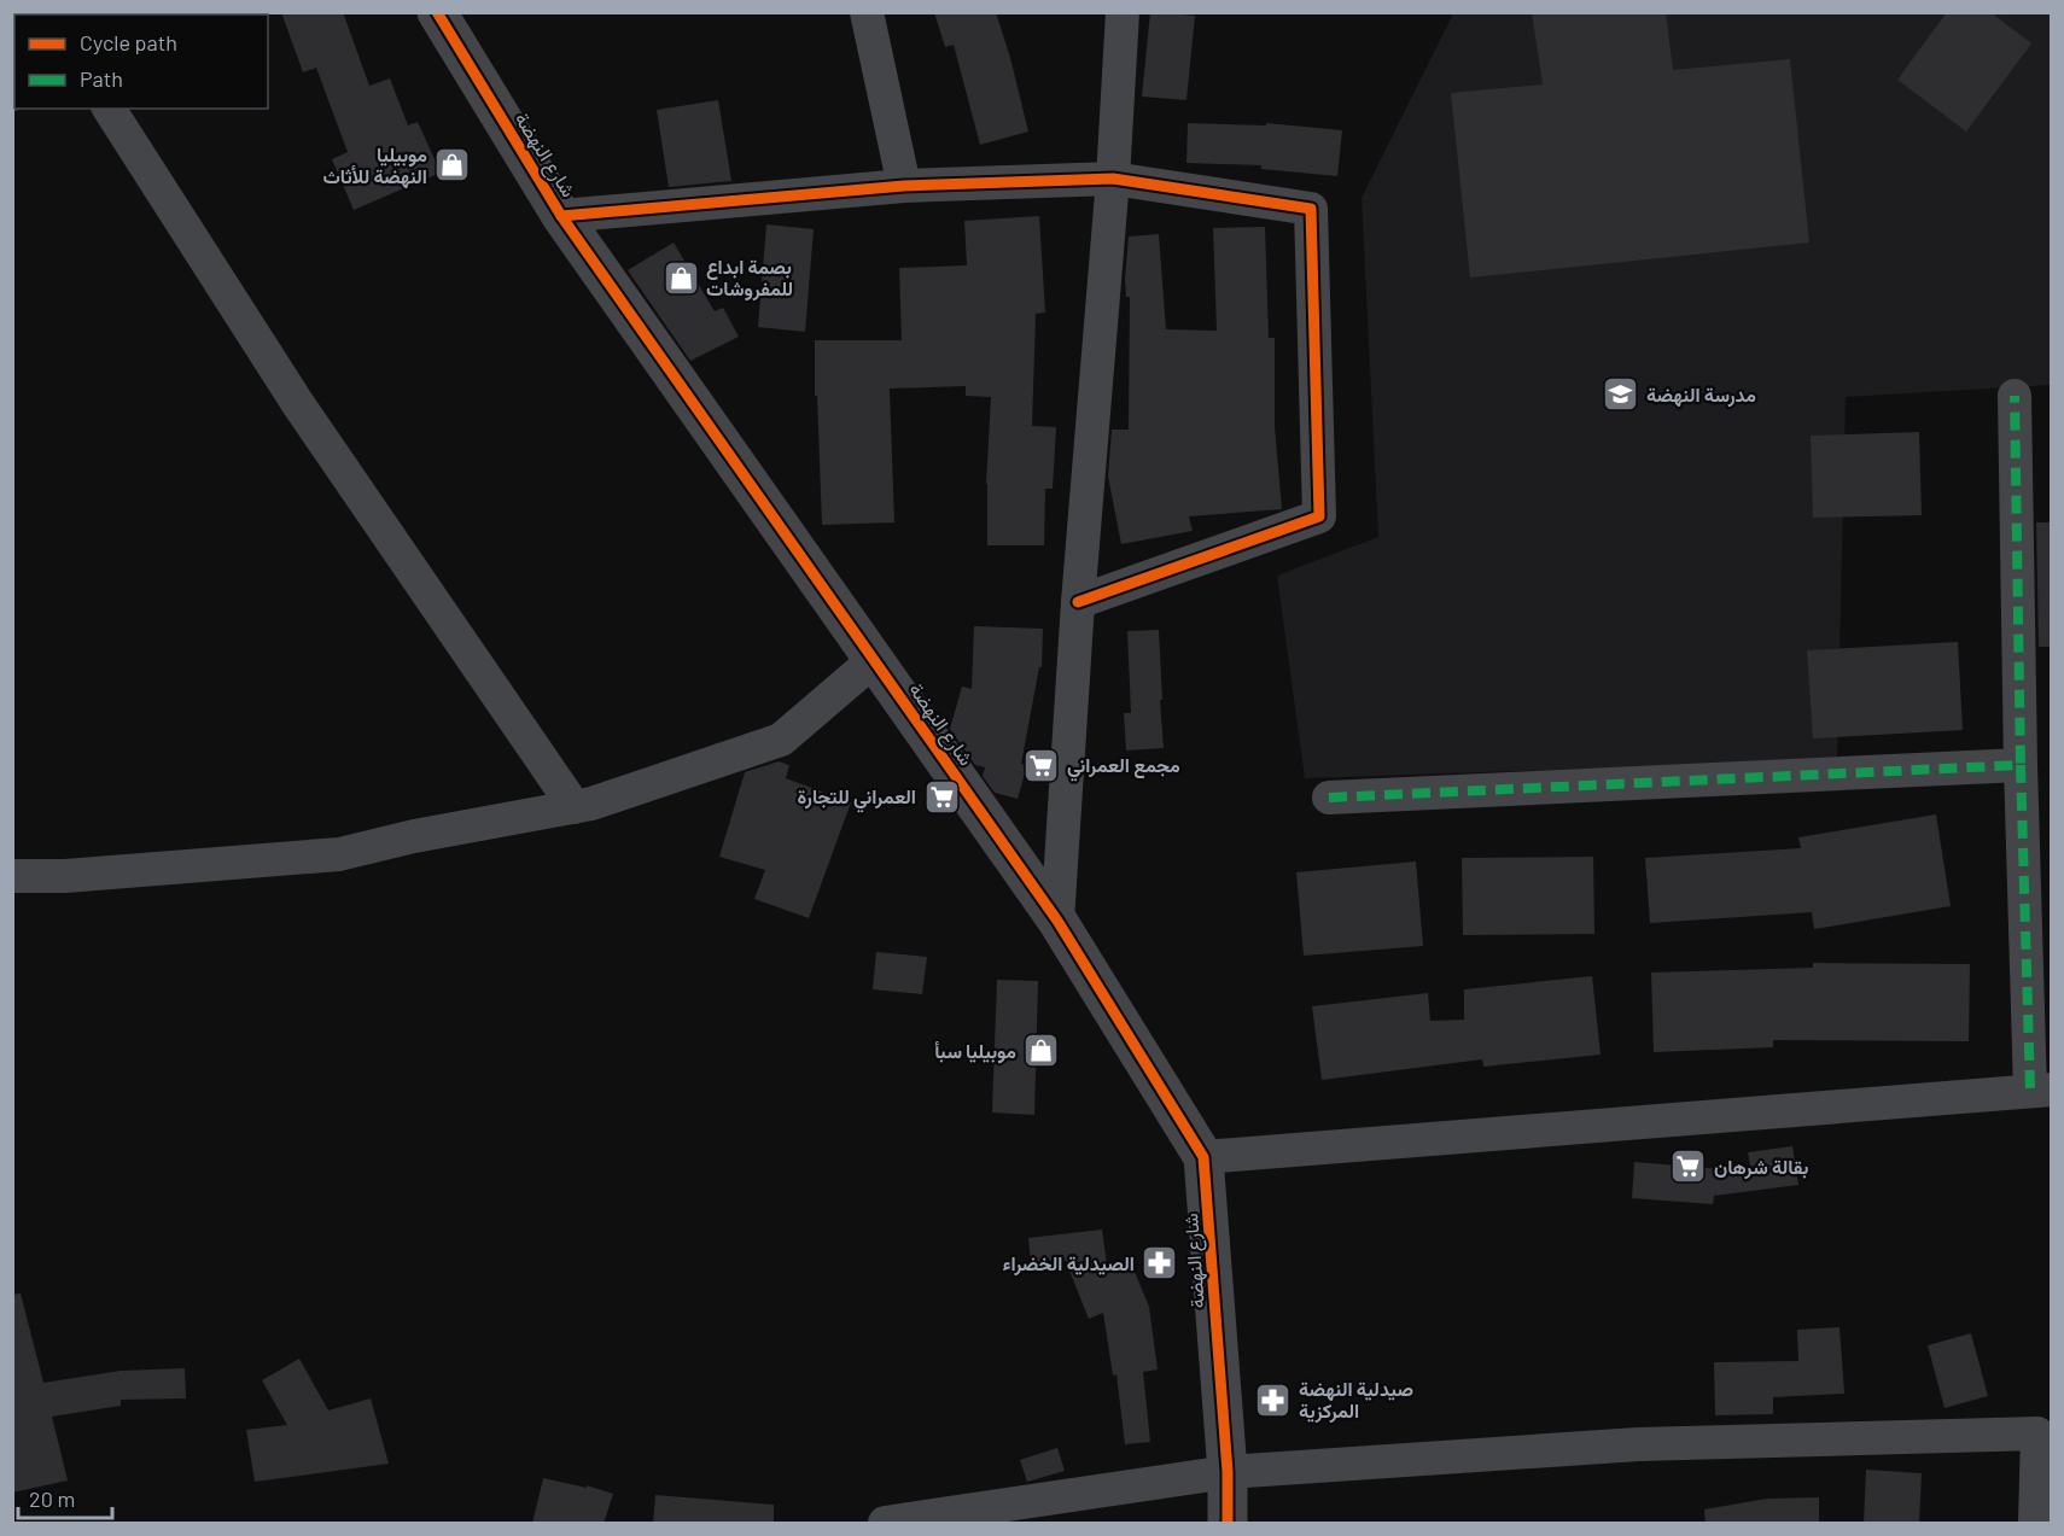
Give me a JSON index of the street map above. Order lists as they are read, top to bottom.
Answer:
{
  "streets": {
    "street": ["شارع النهضة"]
  },
  "places": {
    "shop": ["موبيليا النهضة للأثاث", "بصمة ابداع للمفروشات", "موبيليا سبأ"],
    "school or university": ["مدرسة النهضة"],
    "supermarket": ["مجمع العمراني", "العمراني للتجارة", "بقالة شرهان"],
    "pharmacy": ["الصيدلية الخضراء", "صيدلية النهضة المركزية"]
  },
  "legend": ["Cycle path", "Path"],
  "scale_bar": "20 m"
}
